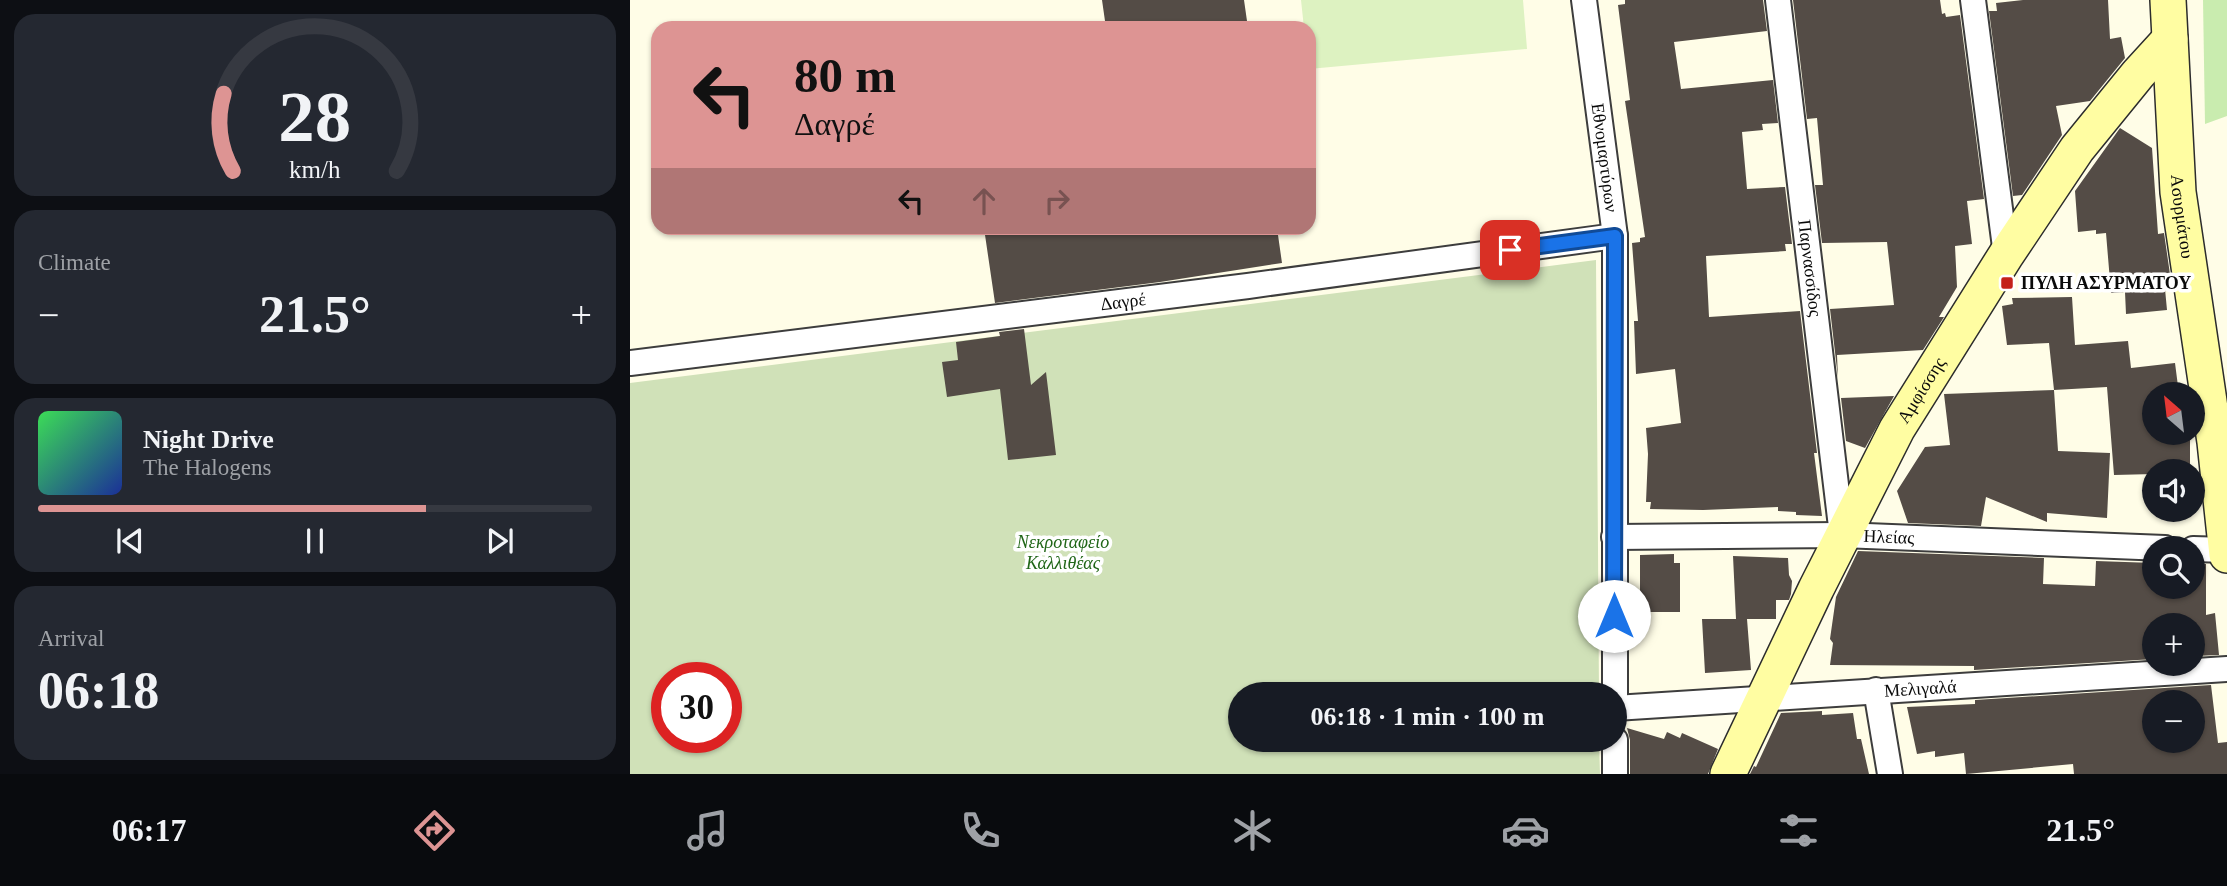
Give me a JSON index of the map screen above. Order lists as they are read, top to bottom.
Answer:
{
  "streets": {
    "street": [
      "Εθνομαρτύρων",
      "Ασυρμάτου",
      "Παρνασσίδος",
      "Δαγρέ",
      "Αμφίσσης",
      "Ηλείας",
      "Μελιγαλά"
    ]
  },
  "crossings": [
    ["Εθνομαρτύρων", "Δαγρέ"],
    ["Εθνομαρτύρων", "Ηλείας"],
    ["Ασυρμάτου", "Αμφίσσης"],
    ["Παρνασσίδος", "Αμφίσσης"],
    ["Παρνασσίδος", "Ηλείας"],
    ["Αμφίσσης", "Ηλείας"],
    ["Αμφίσσης", "Μελιγαλά"]
  ],
  "parks": ["Νεκροταφείο Καλλιθέας"],
  "places": {
    "transit": ["ΠΥΛΗ ΑΣΥΡΜΑΤΟΥ"]
  },
  "north": "top left",
  "page": {
    "turn": ["80 m", "Δαγρέ"],
    "tile": [
      "Climate",
      ["Arrival", "06:18"]
    ],
    "heat": ["−", "21.5°", "+"],
    "map_buttons": ["+", "−"],
    "song": ["Night Drive", "The Halogens"],
    "limit": "30",
    "trip": "06:18 · 1 min · 100 m",
    "tabs": ["06:17", "21.5°"],
    "gauge": ["28", "km/h"]
  }
}
